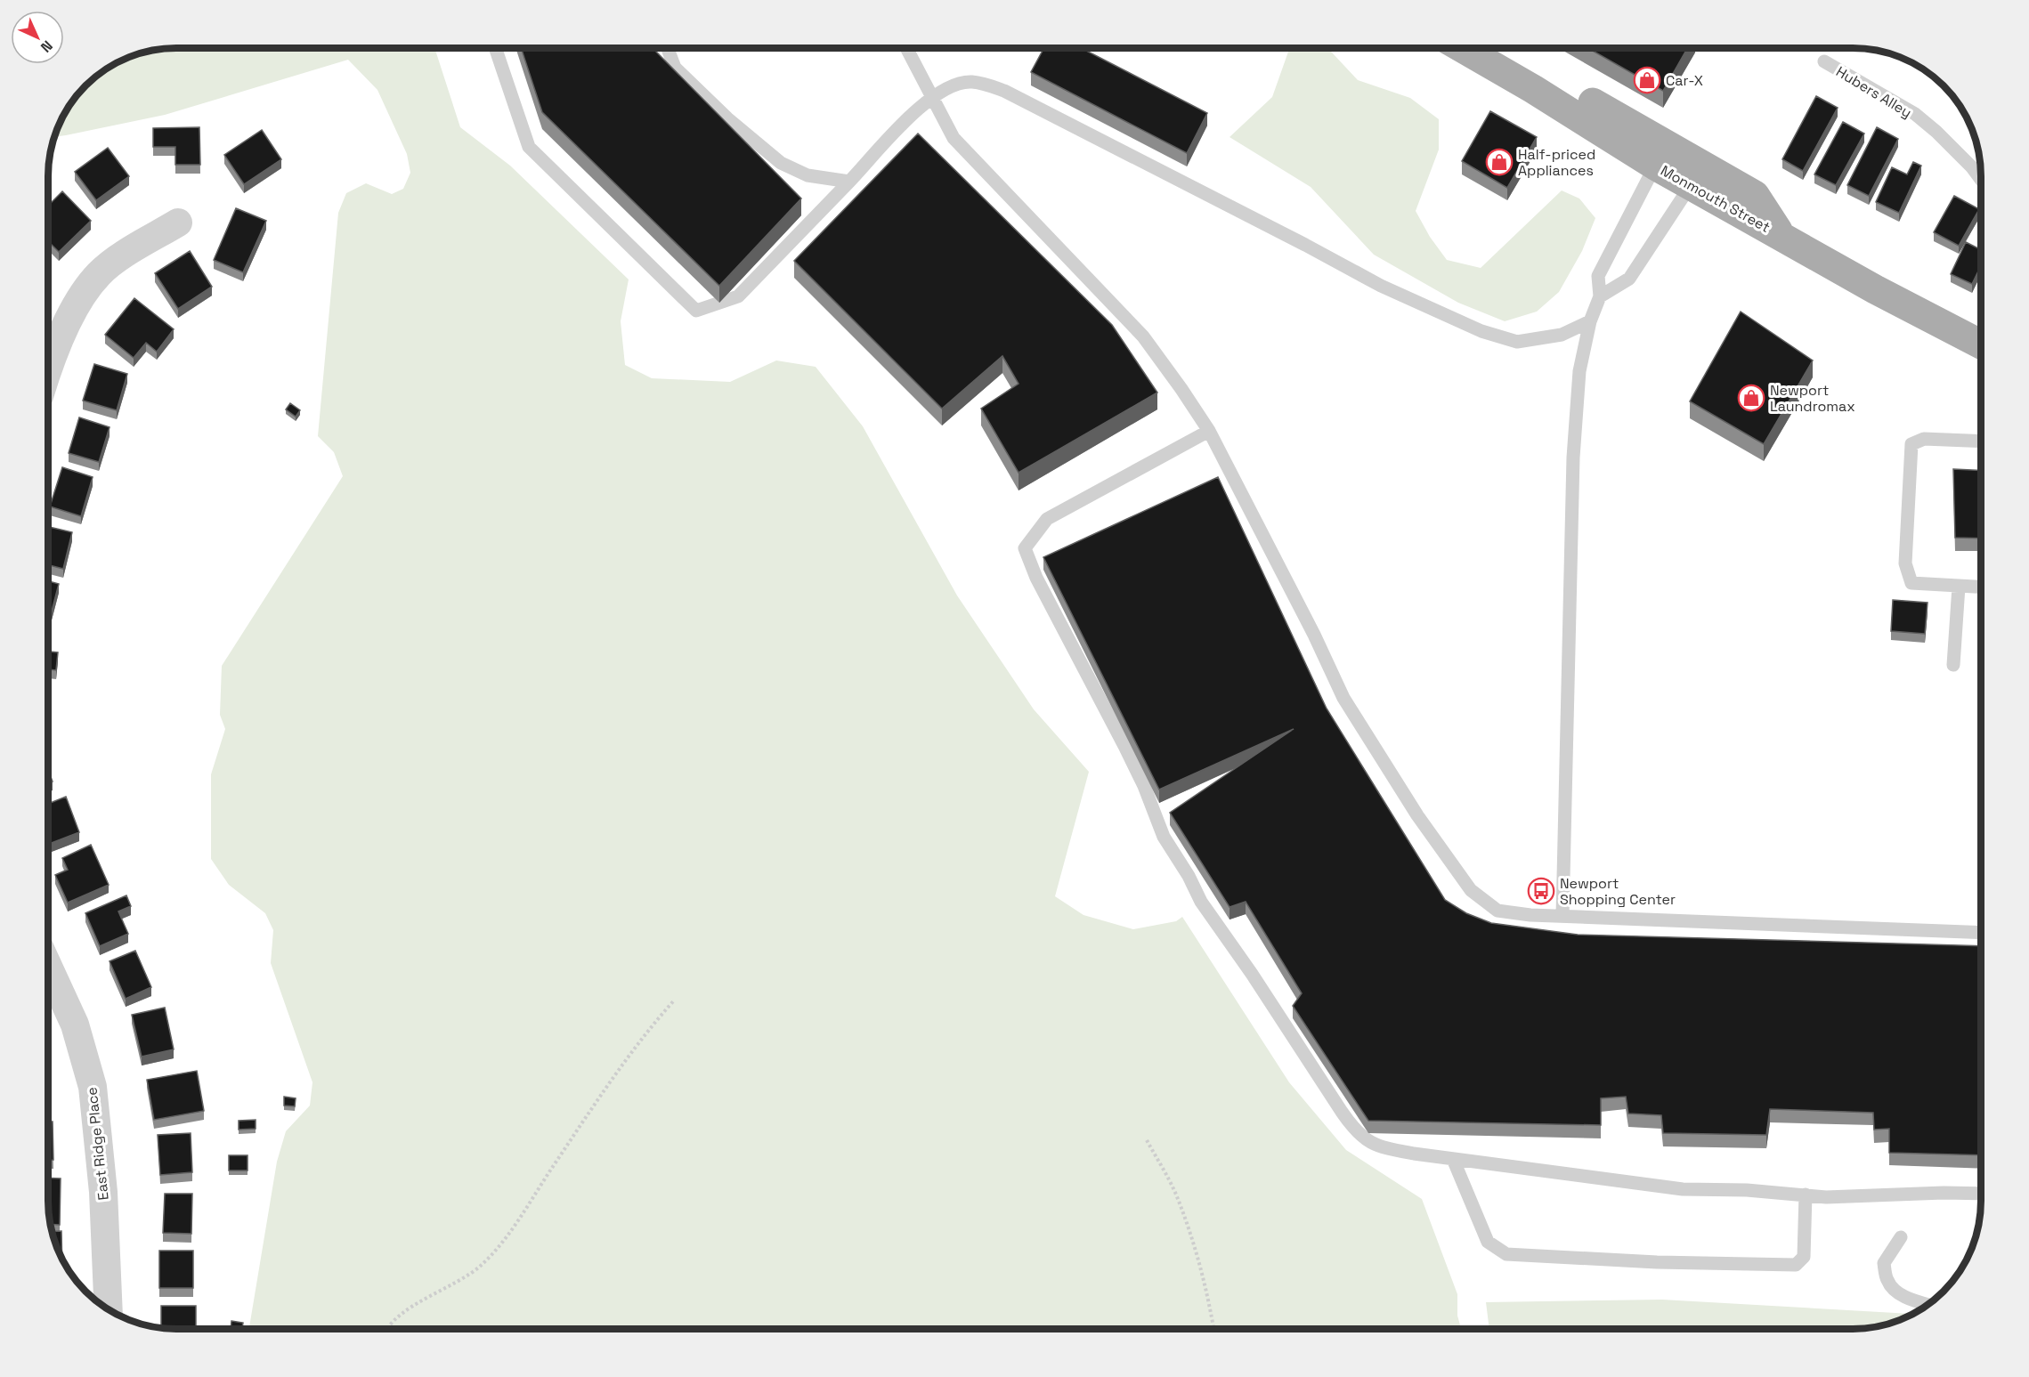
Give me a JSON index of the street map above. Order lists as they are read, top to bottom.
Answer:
{
  "streets": {
    "main road": ["Monmouth Street"],
    "street": ["East Ridge Place"],
    "lane": ["Hubers Alley"]
  },
  "places": {
    "shop": ["Car-X", "Half-priced Appliances", "Newport Laundromax"],
    "bus stop": ["Newport Shopping Center"]
  },
  "north": "bottom right"
}
